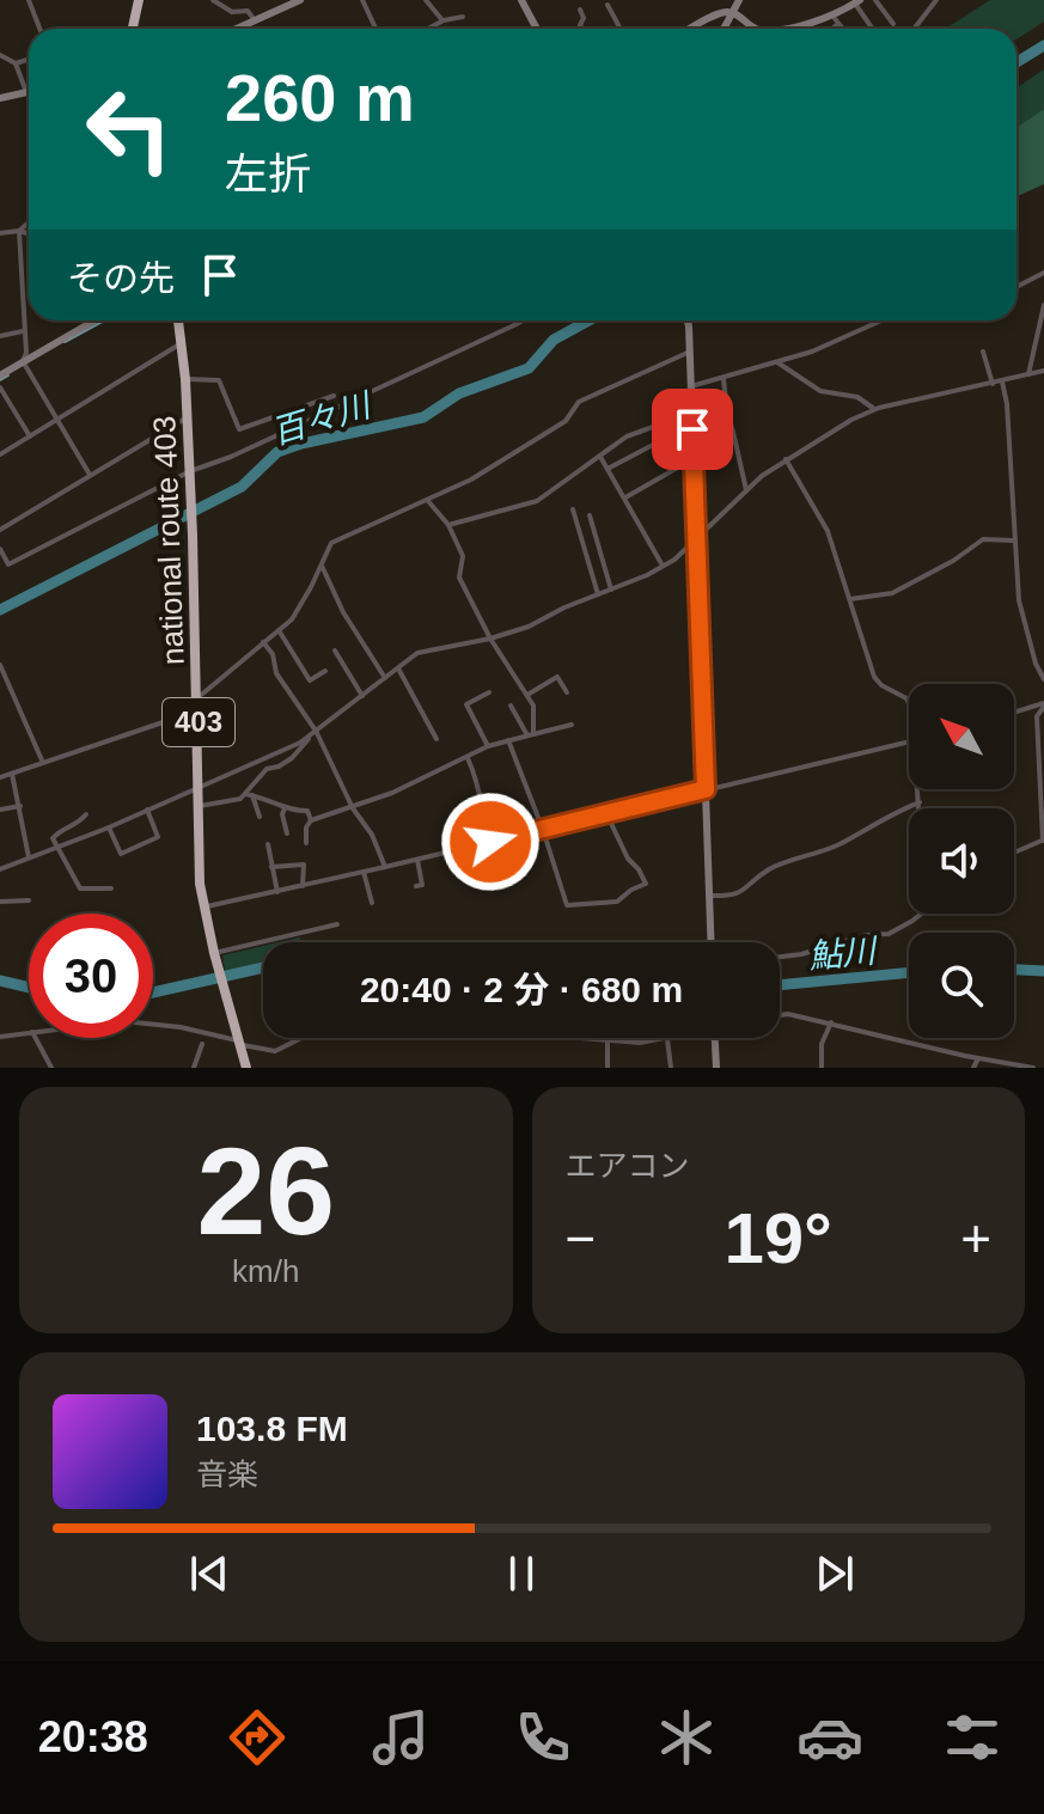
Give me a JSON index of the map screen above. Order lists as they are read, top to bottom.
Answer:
{
  "streets": {
    "highway": ["national route 403", "403"]
  },
  "crossings": [
    ["national route 403", "403"]
  ],
  "water": ["百々川", "鮎川"],
  "north": "top left",
  "page": {
    "turn": ["260 m", "左折"],
    "then": "その先",
    "limit": "30",
    "trip": "20:40 · 2 分 · 680 m",
    "tile": [
      ["26", "km/h"],
      "エアコン"
    ],
    "heat": ["−", "19°", "+"],
    "song": ["103.8 FM", "音楽"],
    "tabs": "20:38"
  }
}
